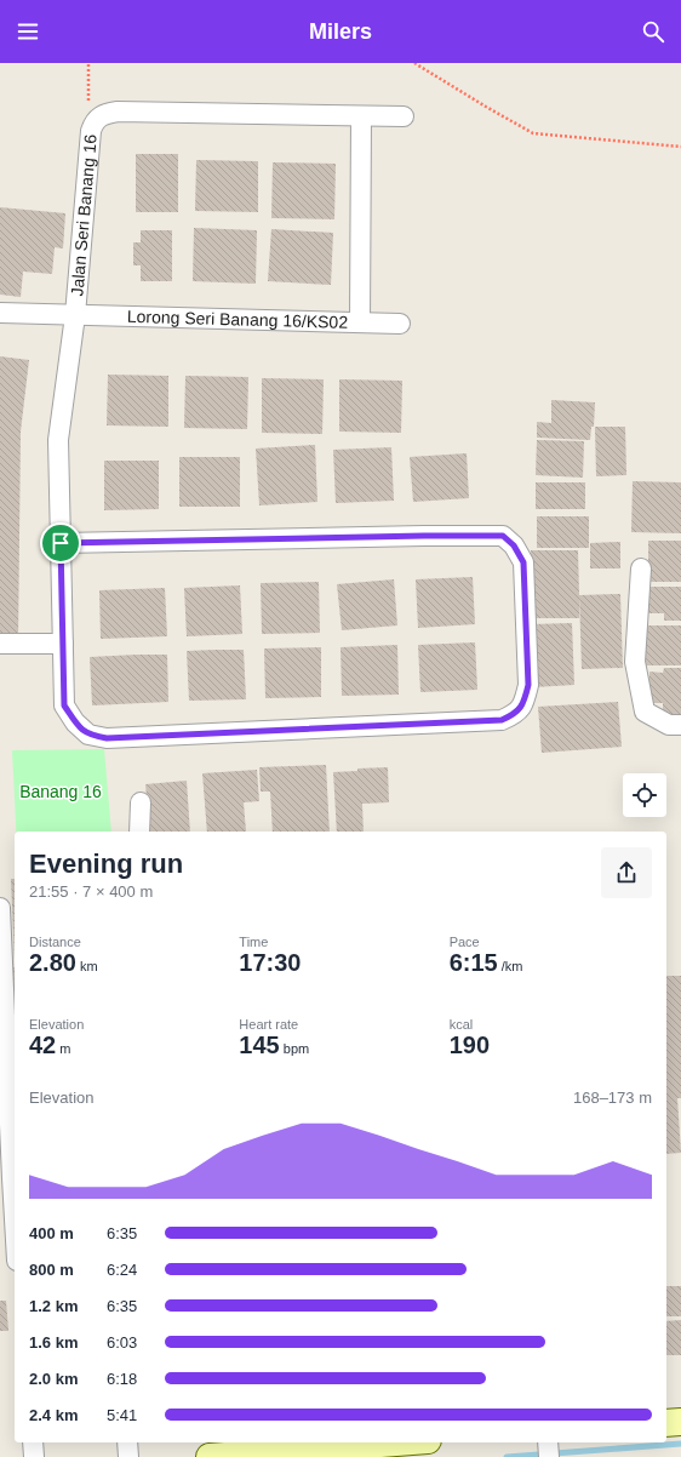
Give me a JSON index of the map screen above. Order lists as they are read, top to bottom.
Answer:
{
  "streets": {
    "street": ["Jalan Seri Banang 16", "Lorong Seri Banang 16/KS02"]
  },
  "crossings": [
    ["Jalan Seri Banang 16", "Lorong Seri Banang 16/KS02"]
  ],
  "parks": ["Banang 16"],
  "page": {
    "header": "Milers",
    "heading": ["Evening run", "21:55 · 7 × 400 m"],
    "stats": [
      ["Distance", "2.80 km"],
      ["Time", "17:30"],
      ["Pace", "6:15 /km"],
      ["Elevation", "42 m"],
      ["Heart rate", "145 bpm"],
      ["kcal", "190"]
    ],
    "chart": ["Elevation", "168–173 m"],
    "list": [
      {
        "name": "400 m",
        "note": "6:35"
      },
      {
        "name": "800 m",
        "note": "6:24"
      },
      {
        "name": "1.2 km",
        "note": "6:35"
      },
      {
        "name": "1.6 km",
        "note": "6:03"
      },
      {
        "name": "2.0 km",
        "note": "6:18"
      },
      {
        "name": "2.4 km",
        "note": "5:41"
      }
    ]
  }
}
